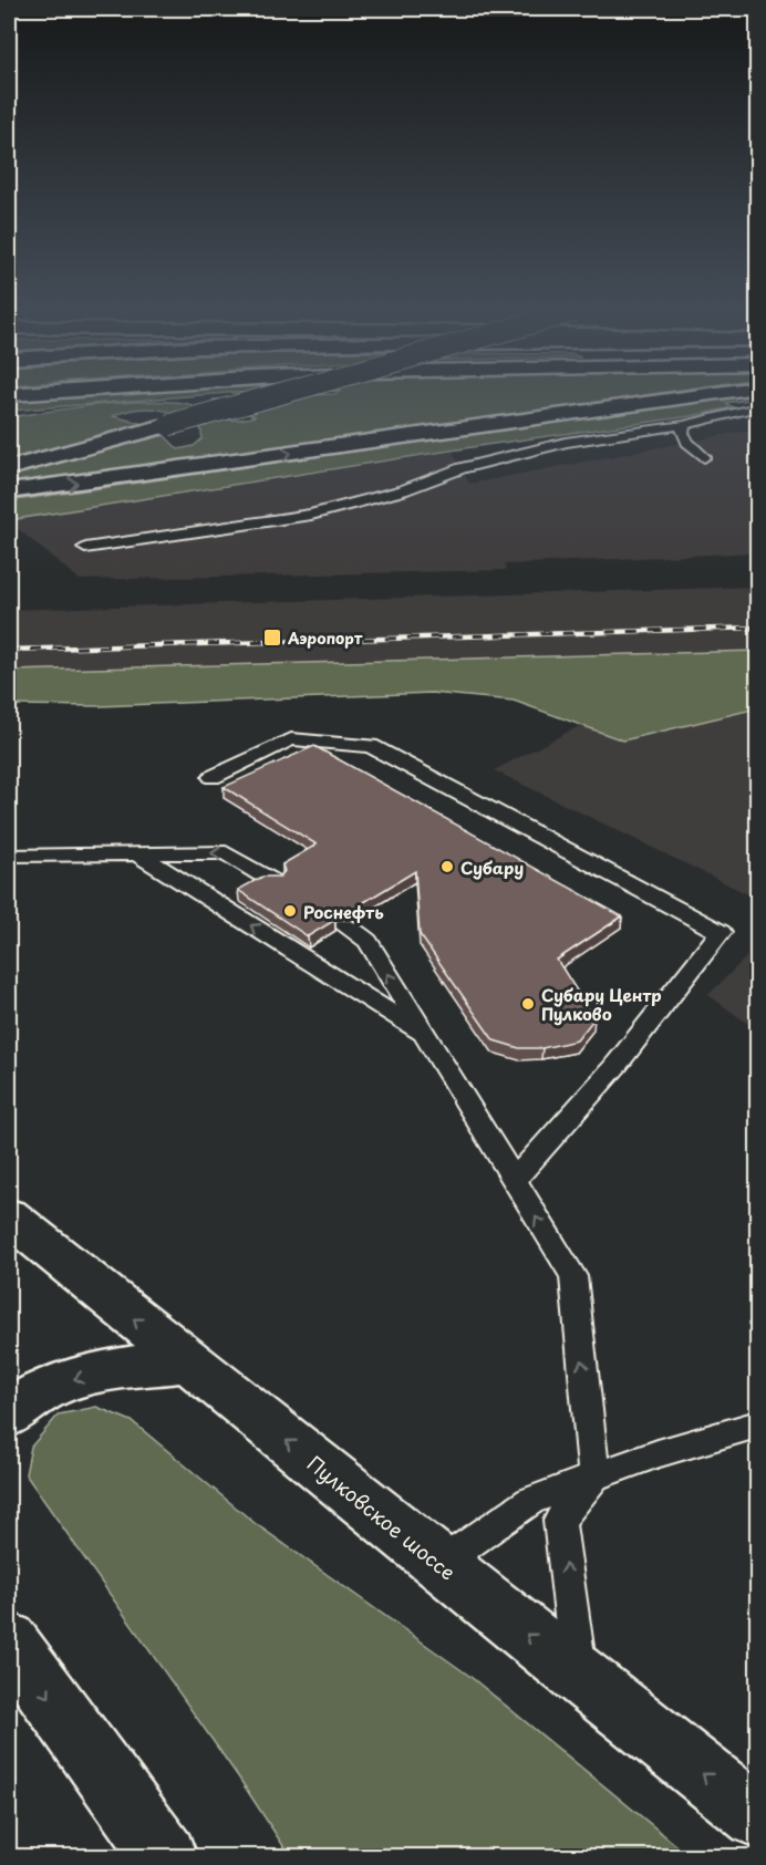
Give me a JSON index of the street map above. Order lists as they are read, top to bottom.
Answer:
{
  "streets": {
    "main road": ["Пулковское шоссе"]
  },
  "one_way": ["Пулковское шоссе"],
  "places": {
    "transit": ["Аэропорт"],
    "other": ["Субару", "Роснефть", "Субару Центр Пулково"]
  }
}
